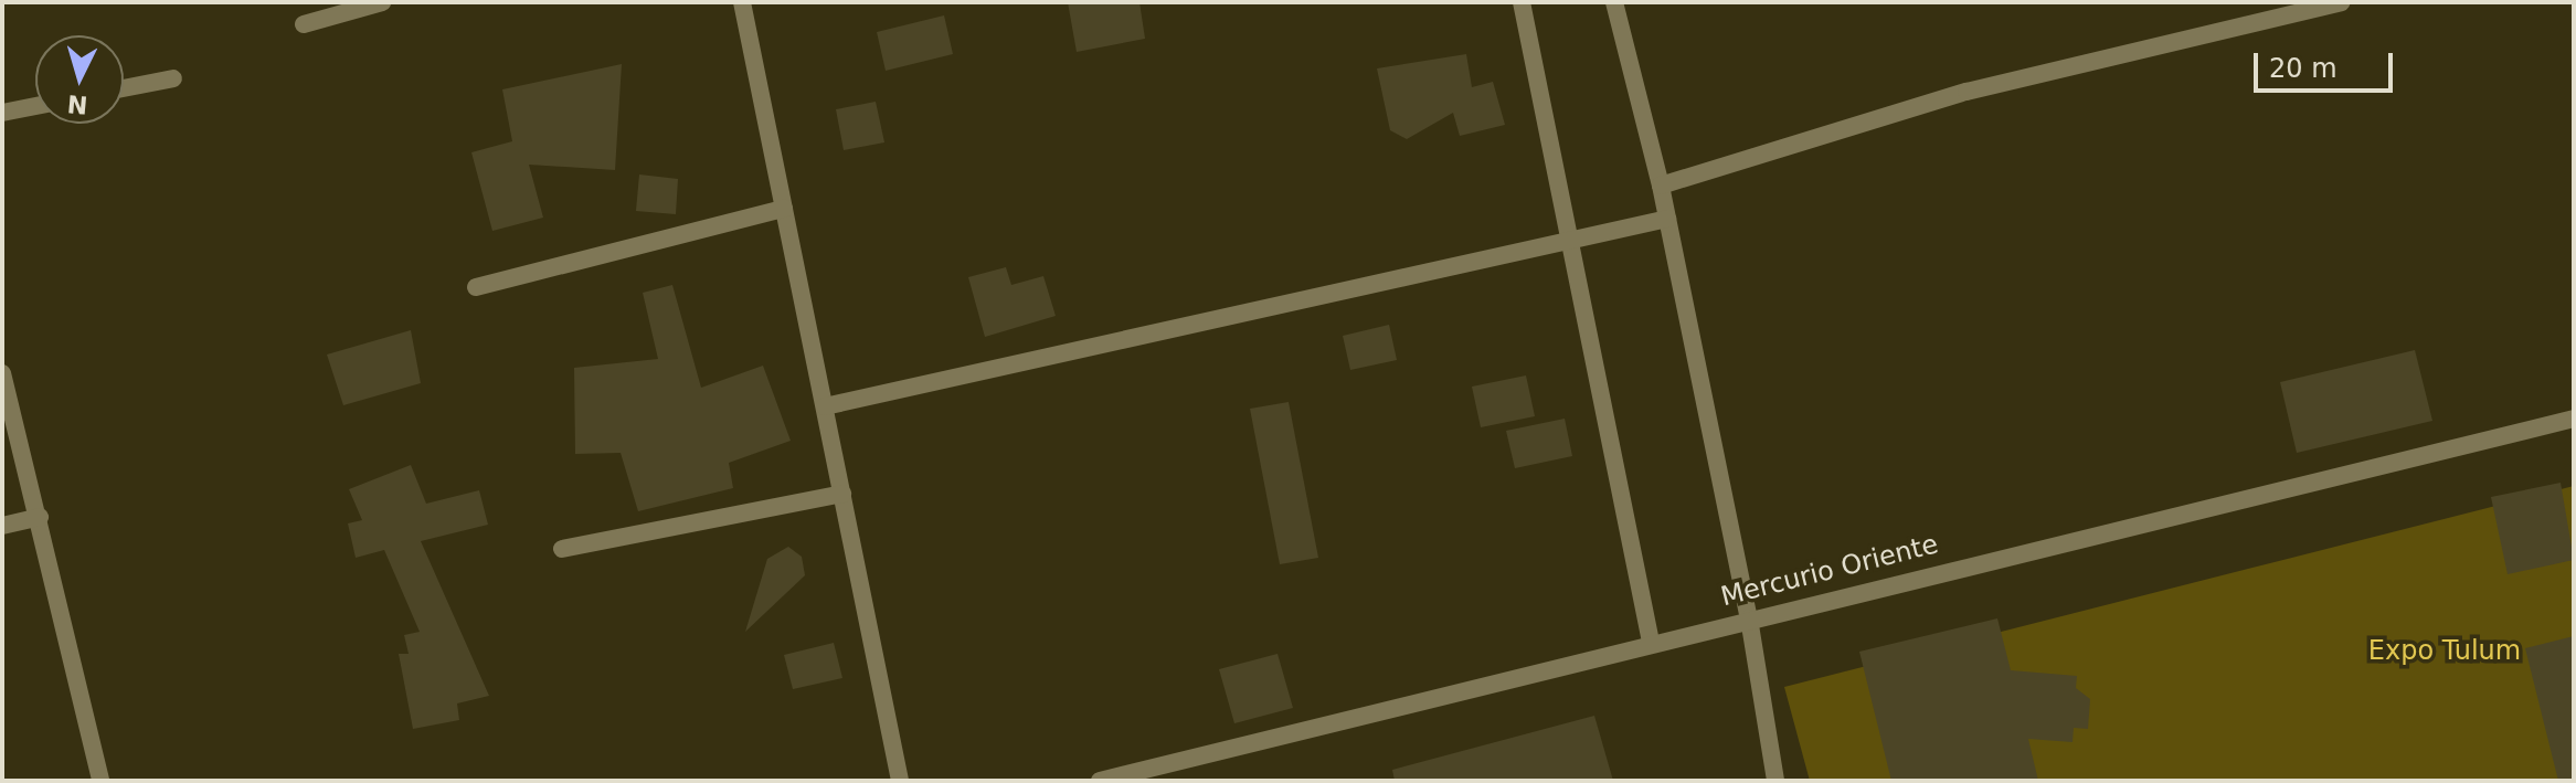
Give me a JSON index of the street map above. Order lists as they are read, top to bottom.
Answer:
{
  "streets": {
    "street": ["Mercurio Oriente"]
  },
  "parks": ["Expo Tulum"],
  "scale_bar": "20 m",
  "north": "bottom"
}
